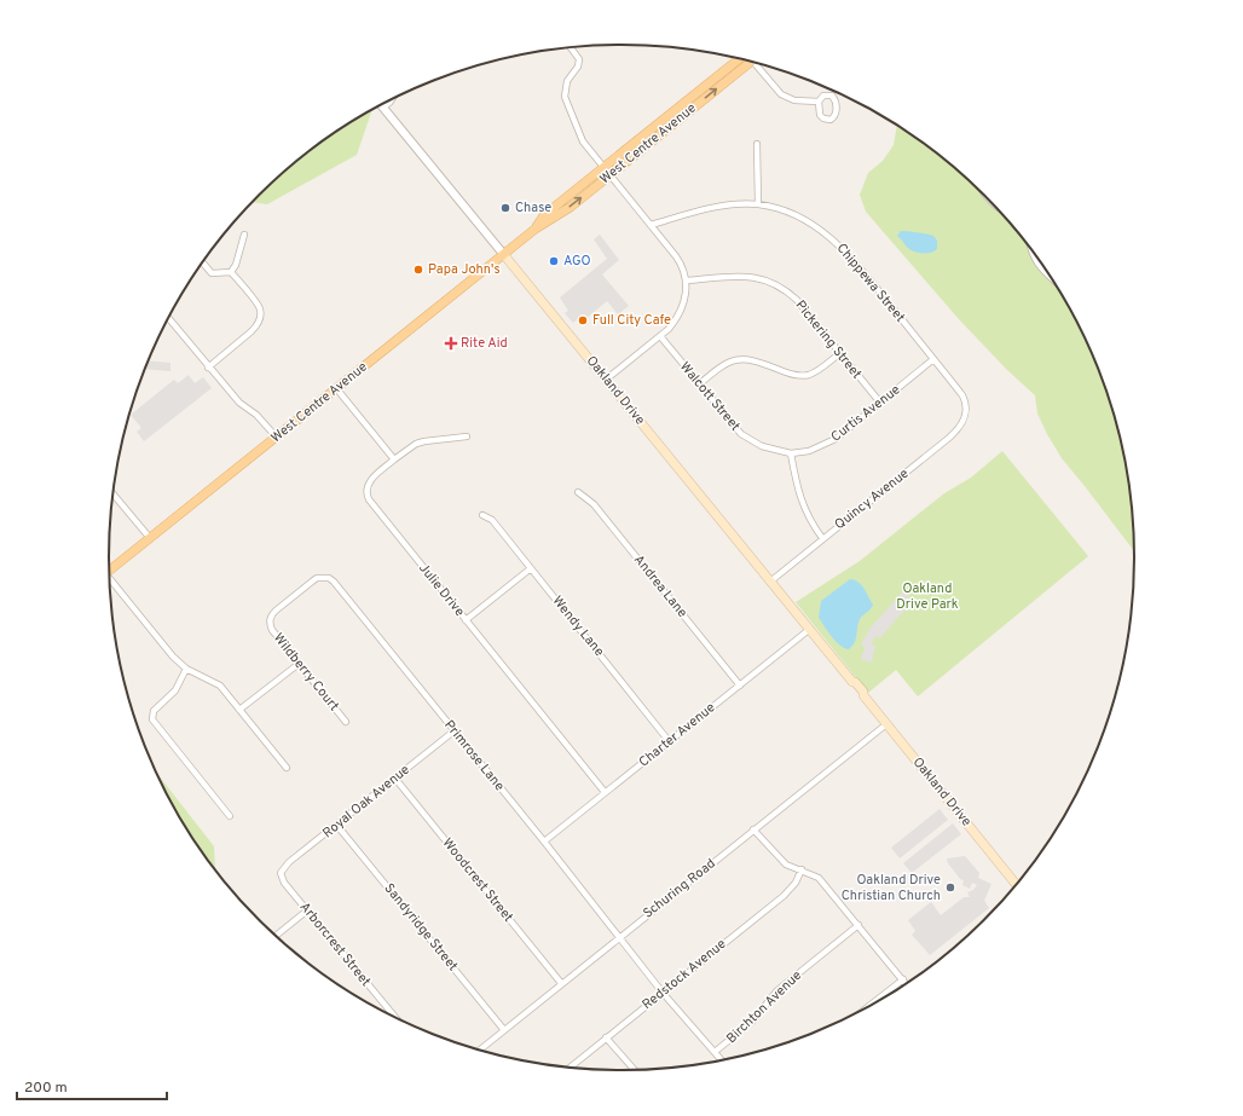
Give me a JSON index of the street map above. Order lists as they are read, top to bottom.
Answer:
{
  "streets": {
    "main road": ["West Centre Avenue", "Oakland Drive"],
    "street": [
      "Chippewa Street",
      "Pickering Street",
      "Walcott Street",
      "Curtis Avenue",
      "Quincy Avenue",
      "Andrea Lane",
      "Julie Drive",
      "Wendy Lane",
      "Wildberry Court",
      "Charter Avenue",
      "Primrose Lane",
      "Royal Oak Avenue",
      "Woodcrest Street",
      "Schuring Road",
      "Sandyridge Street",
      "Arborcrest Street",
      "Redstock Avenue",
      "Birchton Avenue"
    ]
  },
  "crossings": [
    ["West Centre Avenue", "Oakland Drive"],
    ["Chippewa Street", "Curtis Avenue"],
    ["Chippewa Street", "Quincy Avenue"],
    ["Pickering Street", "Curtis Avenue"],
    ["Oakland Drive", "Quincy Avenue"],
    ["Oakland Drive", "Charter Avenue"],
    ["Oakland Drive", "Schuring Road"],
    ["Walcott Street", "Curtis Avenue"],
    ["Andrea Lane", "Charter Avenue"],
    ["Julie Drive", "Charter Avenue"],
    ["Wendy Lane", "Charter Avenue"],
    ["Wildberry Court", "Primrose Lane"],
    ["Charter Avenue", "Primrose Lane"],
    ["Primrose Lane", "Royal Oak Avenue"],
    ["Primrose Lane", "Schuring Road"],
    ["Primrose Lane", "Redstock Avenue"],
    ["Primrose Lane", "Birchton Avenue"],
    ["Royal Oak Avenue", "Woodcrest Street"],
    ["Royal Oak Avenue", "Sandyridge Street"],
    ["Royal Oak Avenue", "Arborcrest Street"],
    ["Woodcrest Street", "Schuring Road"],
    ["Schuring Road", "Sandyridge Street"]
  ],
  "parks": ["Oakland Drive Park"],
  "places": {
    "other": [
      "Chase",
      "AGO",
      "Papa John's",
      "Full City Cafe",
      "Oakland Drive Christian Church"
    ],
    "health": ["Rite Aid"]
  },
  "scale_bar": "200 m"
}
